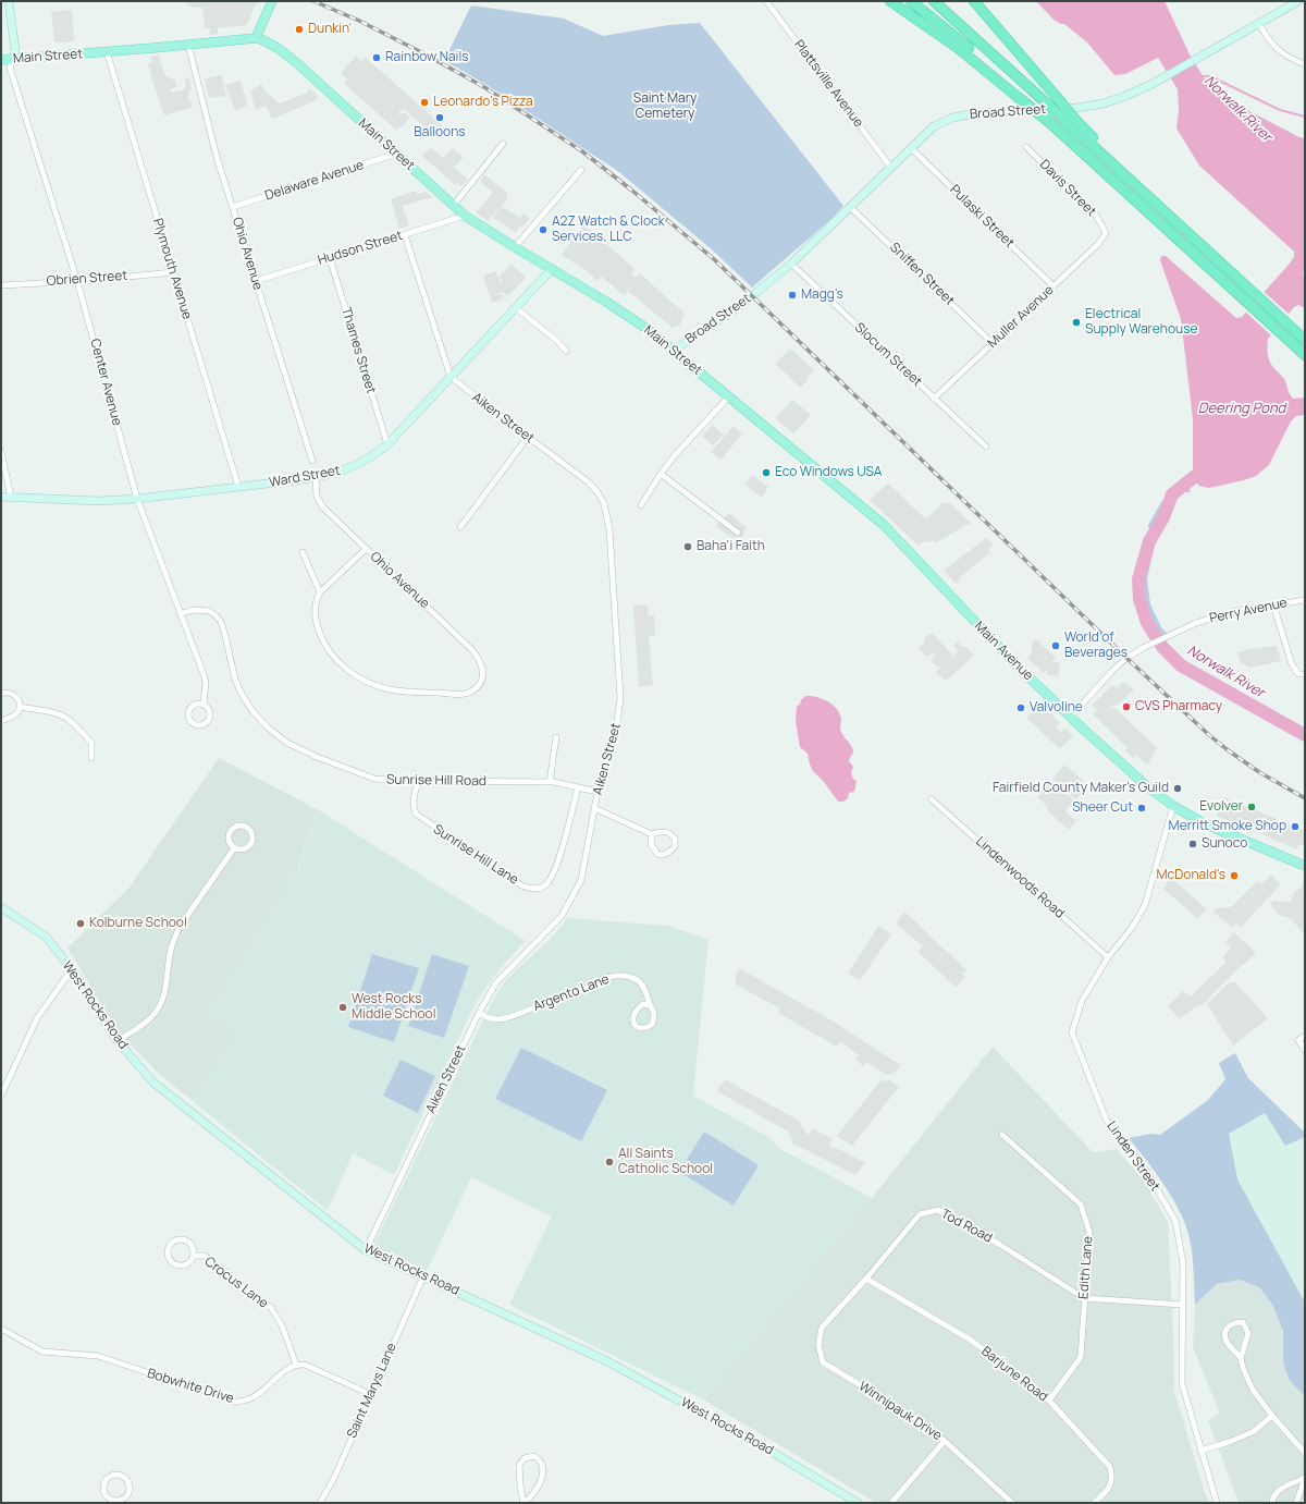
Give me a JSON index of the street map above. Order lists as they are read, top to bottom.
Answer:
{
  "streets": {
    "main road": [
      "Main Street",
      "Broad Street",
      "Ward Street",
      "Main Avenue",
      "West Rocks Road"
    ],
    "street": [
      "Plattsville Avenue",
      "Delaware Avenue",
      "Davis Street",
      "Pulaski Street",
      "Hudson Street",
      "Ohio Avenue",
      "Plymouth Avenue",
      "Sniffen Street",
      "Obrien Street",
      "Muller Avenue",
      "Thames Street",
      "Slocum Street",
      "Center Avenue",
      "Aiken Street",
      "Perry Avenue",
      "Sunrise Hill Road",
      "Sunrise Hill Lane",
      "Lindenwoods Road",
      "Argento Lane",
      "Linden Street",
      "Tod Road",
      "Edith Lane",
      "Crocus Lane",
      "Barjune Road",
      "Bobwhite Drive",
      "Saint Marys Lane",
      "Winnipauk Drive"
    ]
  },
  "crossings": [
    ["Main Street", "Broad Street"],
    ["Main Street", "Delaware Avenue"],
    ["Main Street", "Hudson Street"],
    ["Main Street", "Ohio Avenue"],
    ["Main Street", "Plymouth Avenue"],
    ["Main Street", "Center Avenue"],
    ["Main Street", "Ward Street"],
    ["Main Street", "Main Avenue"],
    ["Plattsville Avenue", "Broad Street"],
    ["Broad Street", "Pulaski Street"],
    ["Broad Street", "Sniffen Street"],
    ["Broad Street", "Slocum Street"],
    ["Delaware Avenue", "Ohio Avenue"],
    ["Davis Street", "Muller Avenue"],
    ["Pulaski Street", "Muller Avenue"],
    ["Hudson Street", "Ohio Avenue"],
    ["Hudson Street", "Thames Street"],
    ["Ohio Avenue", "Ward Street"],
    ["Plymouth Avenue", "Obrien Street"],
    ["Plymouth Avenue", "Ward Street"],
    ["Sniffen Street", "Muller Avenue"],
    ["Obrien Street", "Center Avenue"],
    ["Muller Avenue", "Slocum Street"],
    ["Thames Street", "Ward Street"],
    ["Center Avenue", "Ward Street"],
    ["Center Avenue", "Sunrise Hill Road"],
    ["Aiken Street", "Ward Street"],
    ["Aiken Street", "Sunrise Hill Road"],
    ["Aiken Street", "Argento Lane"],
    ["Aiken Street", "West Rocks Road"],
    ["Perry Avenue", "Main Avenue"],
    ["Main Avenue", "Linden Street"],
    ["Sunrise Hill Road", "Sunrise Hill Lane"],
    ["Lindenwoods Road", "Linden Street"],
    ["West Rocks Road", "Saint Marys Lane"],
    ["Linden Street", "Tod Road"],
    ["Tod Road", "Edith Lane"],
    ["Tod Road", "Barjune Road"],
    ["Tod Road", "Winnipauk Drive"],
    ["Edith Lane", "Barjune Road"],
    ["Crocus Lane", "Bobwhite Drive"]
  ],
  "water": ["Norwalk River", "Deering Pond"],
  "parks": ["Saint Mary Cemetery"],
  "places": [
    "Dunkin'",
    "Rainbow Nails",
    "Leonardo’s Pizza",
    "Balloons",
    "A2Z Watch & Clock Services, LLC",
    "Magg's",
    "Electrical Supply Warehouse",
    "Eco Windows USA",
    "Baha'i Faith",
    "World of Beverages",
    "CVS Pharmacy",
    "Valvoline",
    "Fairfield County Maker's Guild",
    "Evolver",
    "Sheer Cut",
    "Merritt Smoke Shop",
    "Sunoco",
    "McDonald's",
    "Kolburne School",
    "West Rocks Middle School",
    "All Saints Catholic School"
  ]
}
